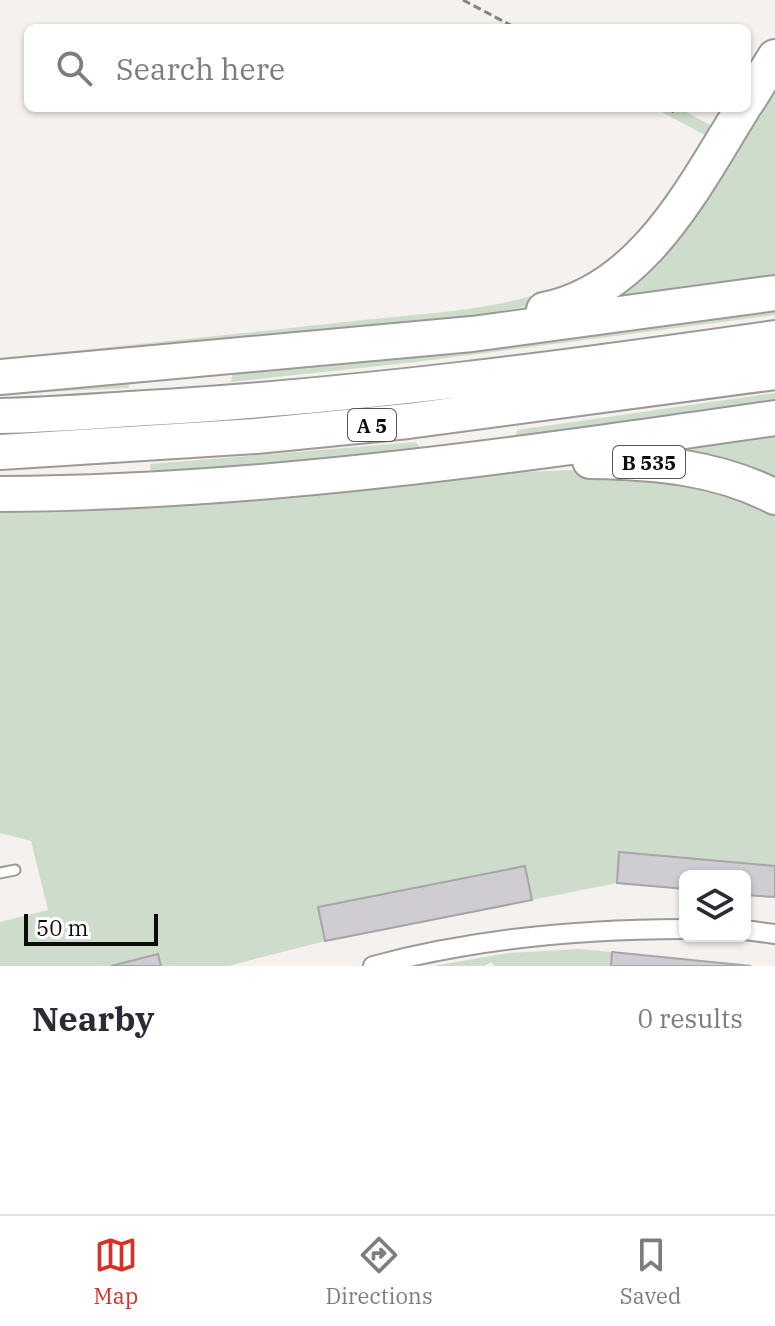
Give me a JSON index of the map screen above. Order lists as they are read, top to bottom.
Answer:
{
  "streets": {
    "highway": ["A 5", "B 535"]
  },
  "crossings": [
    ["A 5", "B 535"]
  ],
  "scale_bar": "50 m",
  "page": {
    "search": "Search here",
    "scale": "50 m",
    "heading": ["Nearby", "0 results"],
    "nav": ["Map", "Directions", "Saved"]
  }
}
